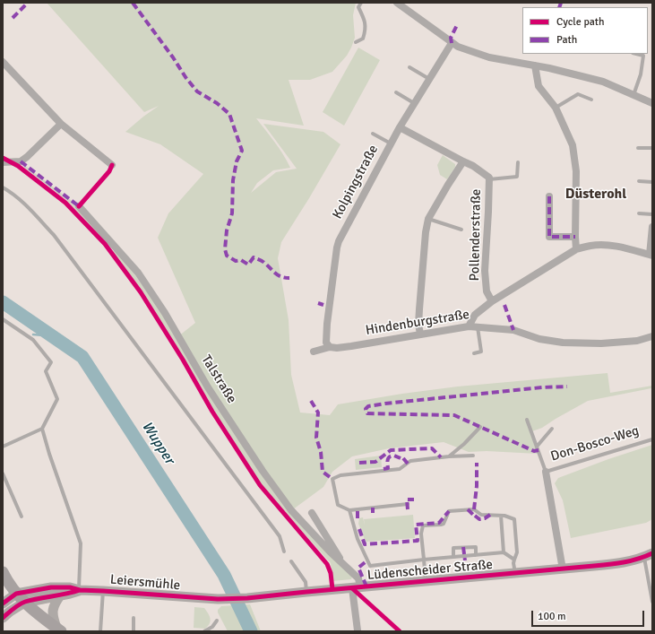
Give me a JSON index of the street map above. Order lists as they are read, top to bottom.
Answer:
{
  "streets": {
    "main road": ["Lüdenscheider Straße", "Leiersmühle"],
    "street": [
      "Kolpingstraße",
      "Pollenderstraße",
      "Hindenburgstraße",
      "Talstraße",
      "Don-Bosco-Weg"
    ]
  },
  "crossings": [
    ["Kolpingstraße", "Pollenderstraße"],
    ["Kolpingstraße", "Hindenburgstraße"],
    ["Talstraße", "Lüdenscheider Straße"],
    ["Don-Bosco-Weg", "Lüdenscheider Straße"],
    ["Lüdenscheider Straße", "Leiersmühle"]
  ],
  "districts": ["Düsterohl"],
  "water": ["Wupper"],
  "legend": ["Cycle path", "Path"],
  "scale_bar": "100 m"
}
